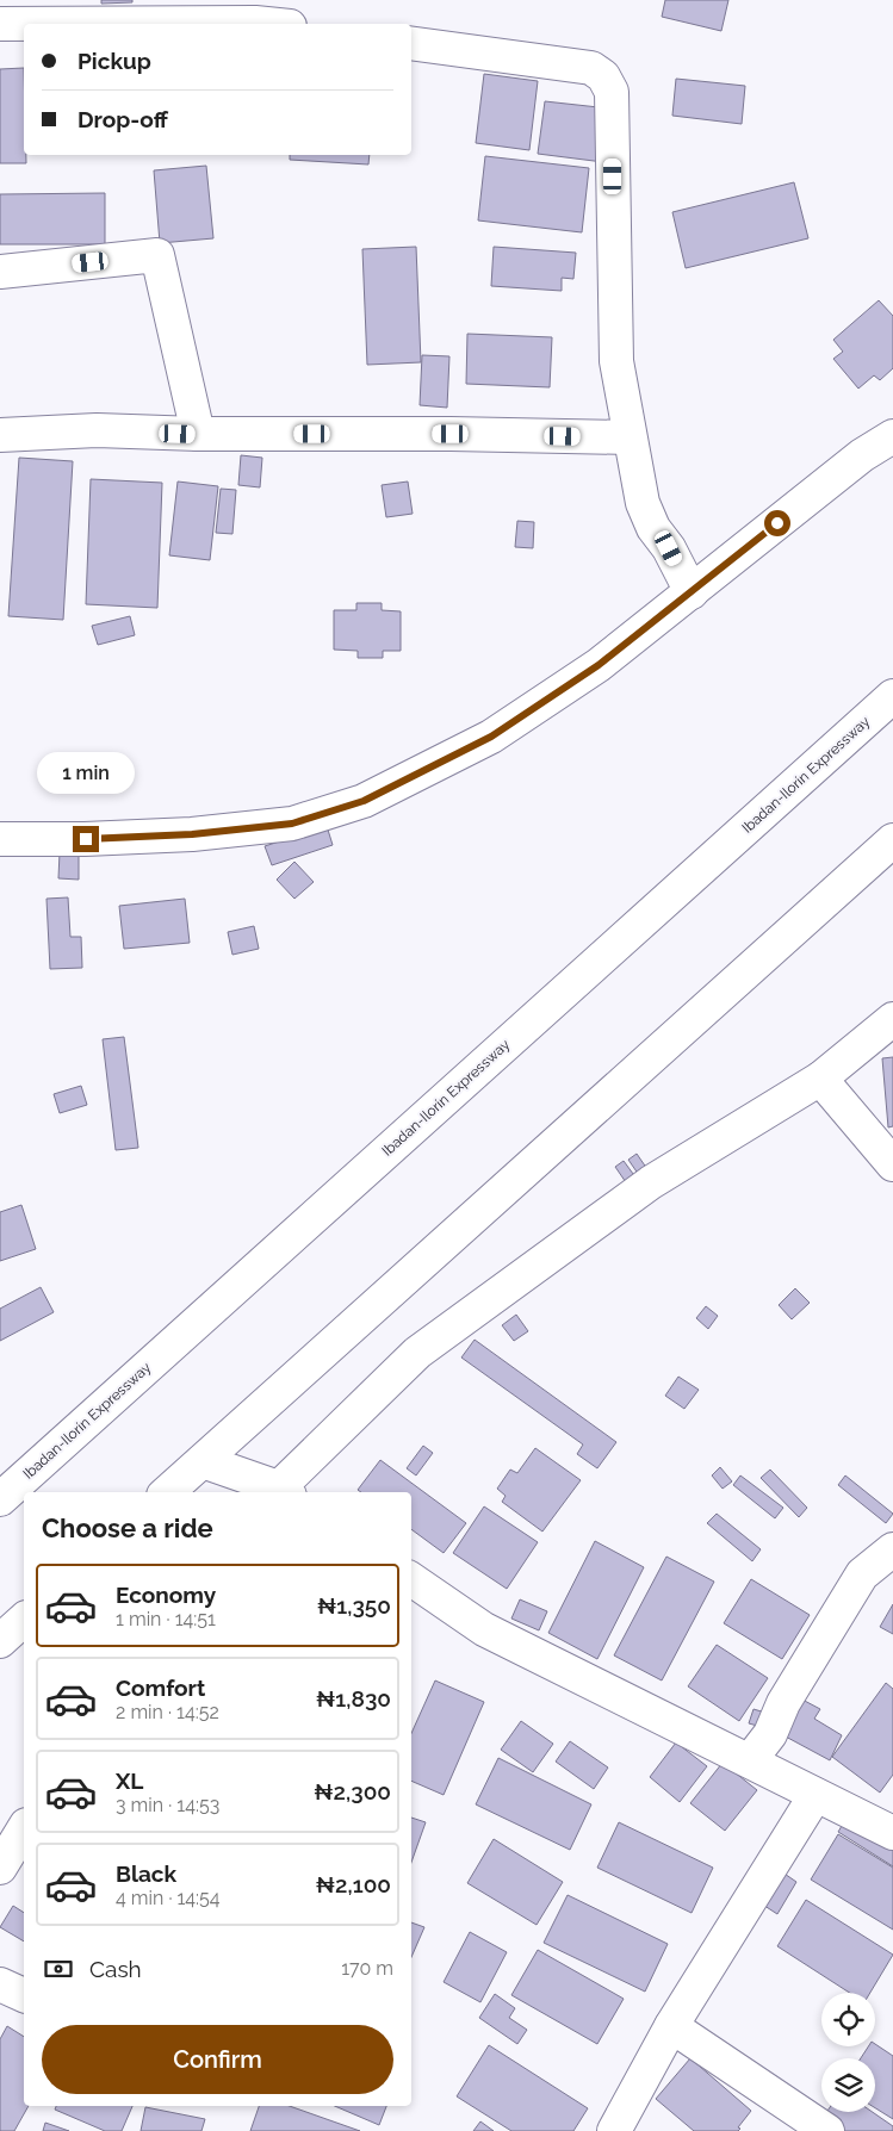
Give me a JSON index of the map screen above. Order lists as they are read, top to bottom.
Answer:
{
  "streets": {
    "main road": ["Ibadan-Ilorin Expressway"]
  },
  "page": {
    "banner": ["Pickup", "Drop-off"],
    "bubble": "1 min",
    "heading": "Choose a ride",
    "list": [
      {
        "name": "Economy",
        "note": "1 min · 14:51",
        "value": "₦1,350"
      },
      {
        "name": "Comfort",
        "note": "2 min · 14:52",
        "value": "₦1,830"
      },
      {
        "name": "XL",
        "note": "3 min · 14:53",
        "value": "₦2,300"
      },
      {
        "name": "Black",
        "note": "4 min · 14:54",
        "value": "₦2,100"
      }
    ],
    "pay": ["Cash", "170 m"],
    "buttons": "Confirm"
  }
}
